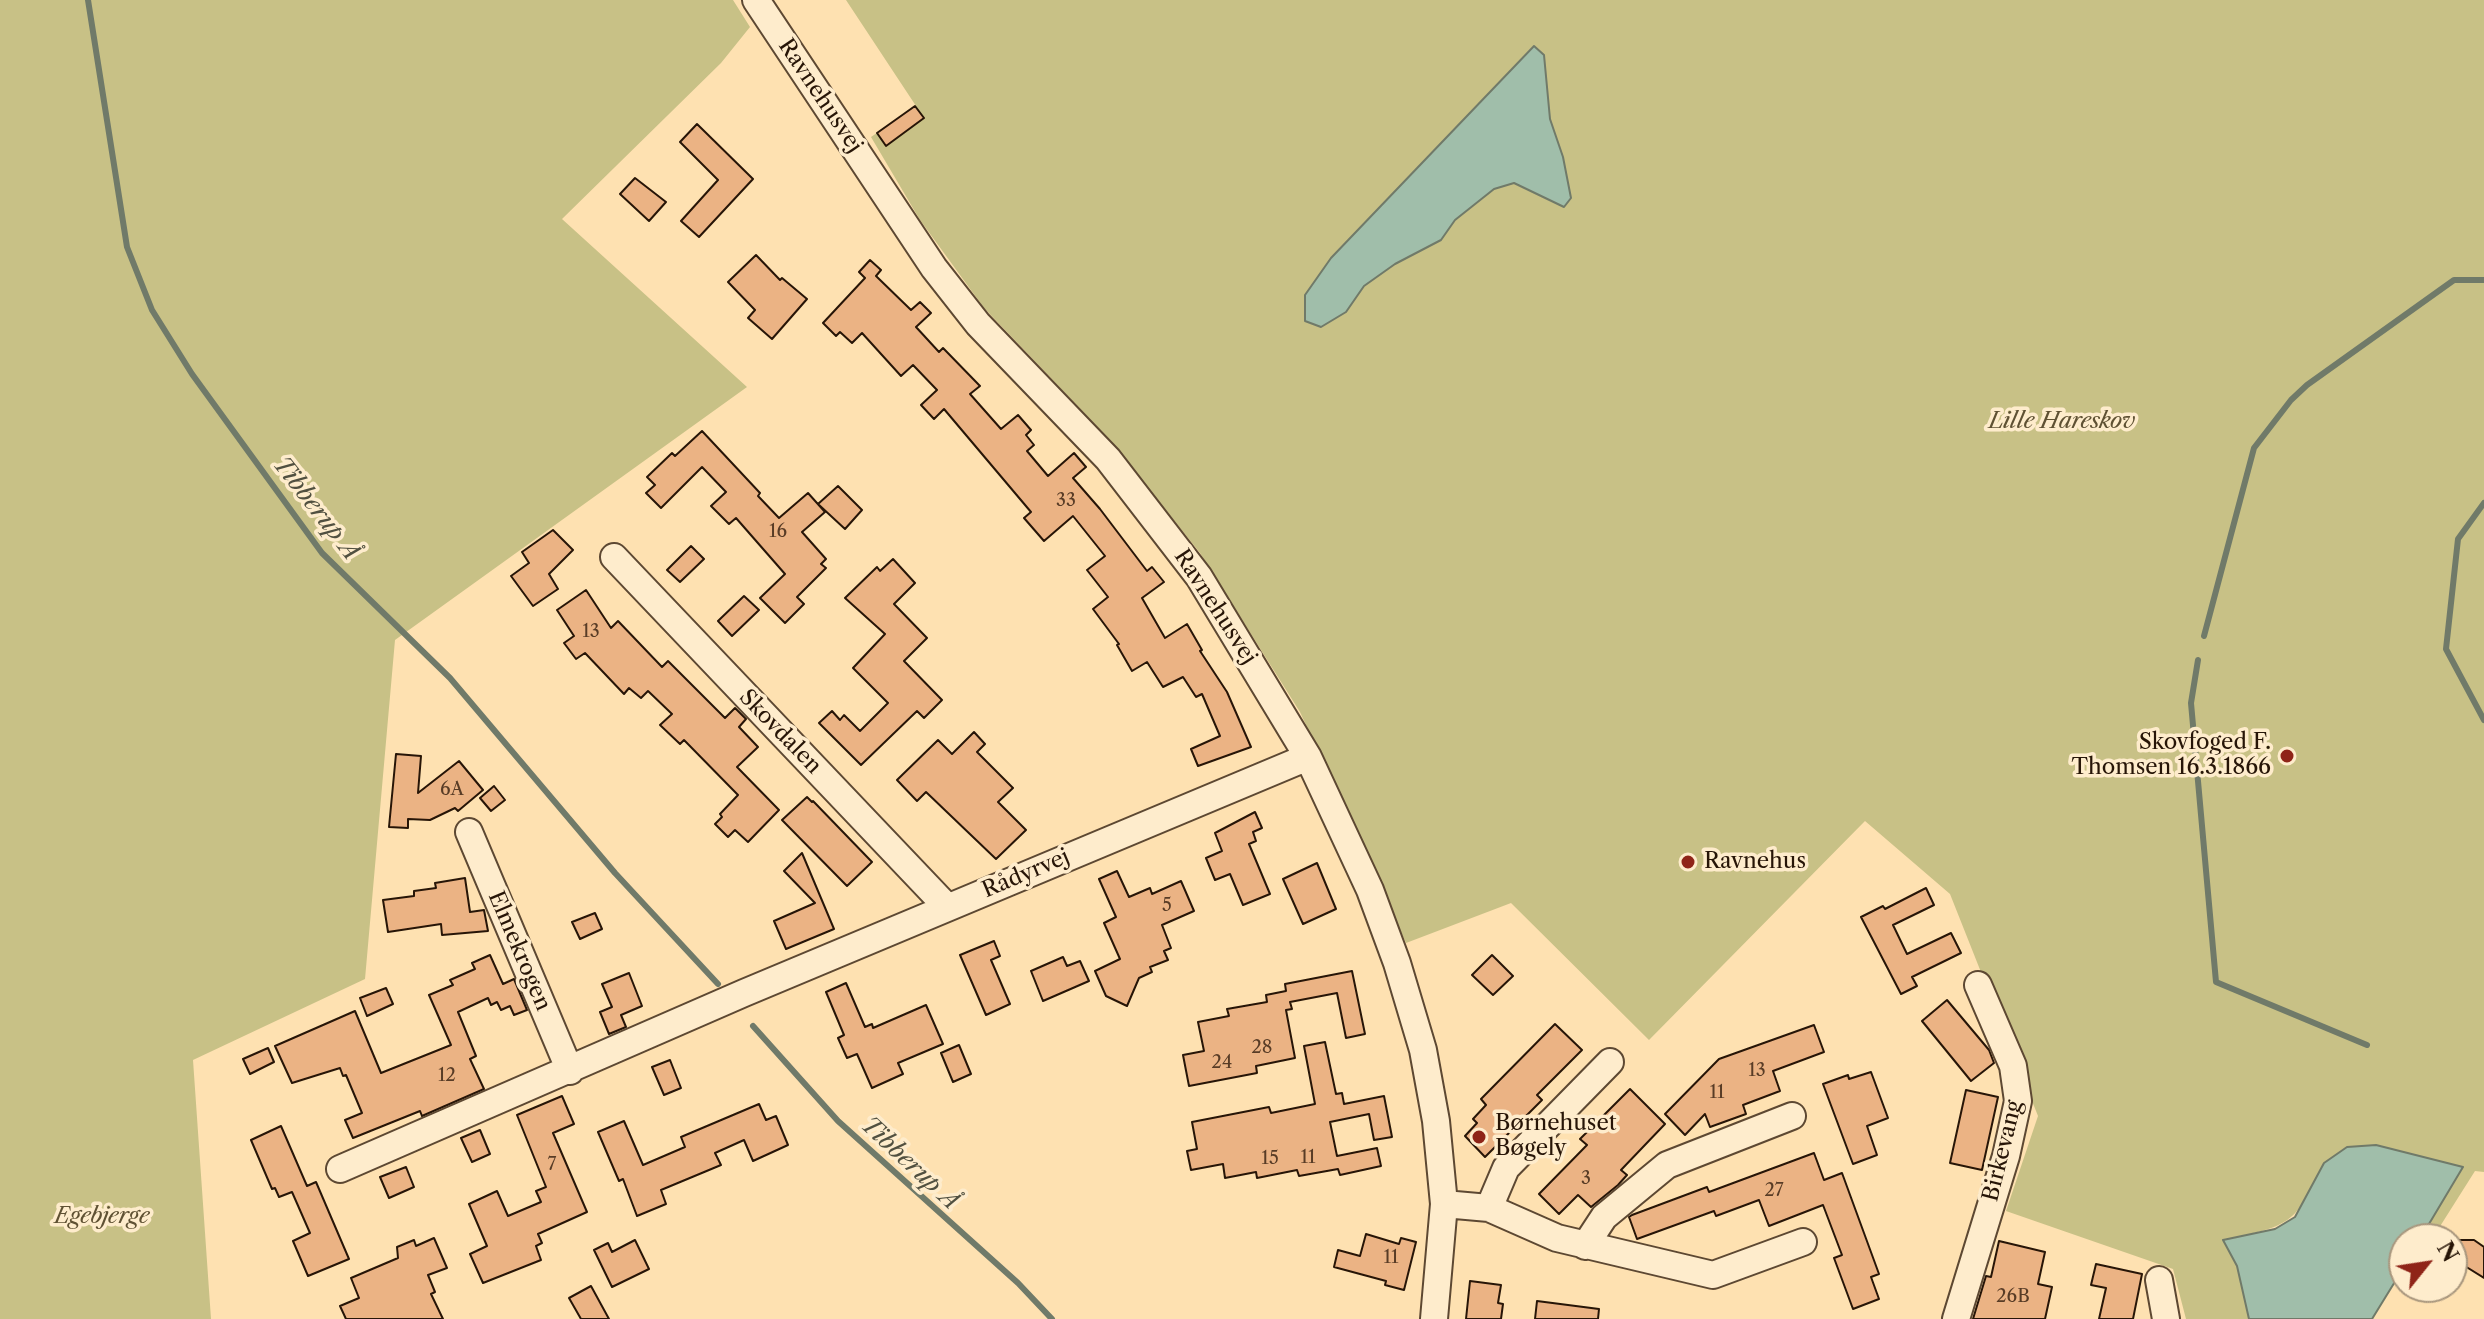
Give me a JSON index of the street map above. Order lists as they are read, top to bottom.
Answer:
{
  "streets": {
    "street": [
      "Ravnehusvej",
      "Skovdalen",
      "Rådyrvej",
      "Elmekrogen",
      "Birkevang"
    ]
  },
  "crossings": [
    ["Ravnehusvej", "Rådyrvej"],
    ["Skovdalen", "Rådyrvej"],
    ["Rådyrvej", "Elmekrogen"]
  ],
  "water": ["Tibberup Å"],
  "parks": ["Lille Hareskov", "Egebjerge"],
  "places": ["Skovfoged F. Thomsen 16.3.1866", "Ravnehus", "Børnehuset Bøgely"],
  "house_numbers": [
    "33",
    "16",
    "13",
    "6A",
    "5",
    "28",
    "24",
    "13",
    "12",
    "11",
    "11",
    "15",
    "7",
    "3",
    "27",
    "11",
    "26B"
  ],
  "north": "top right"
}
